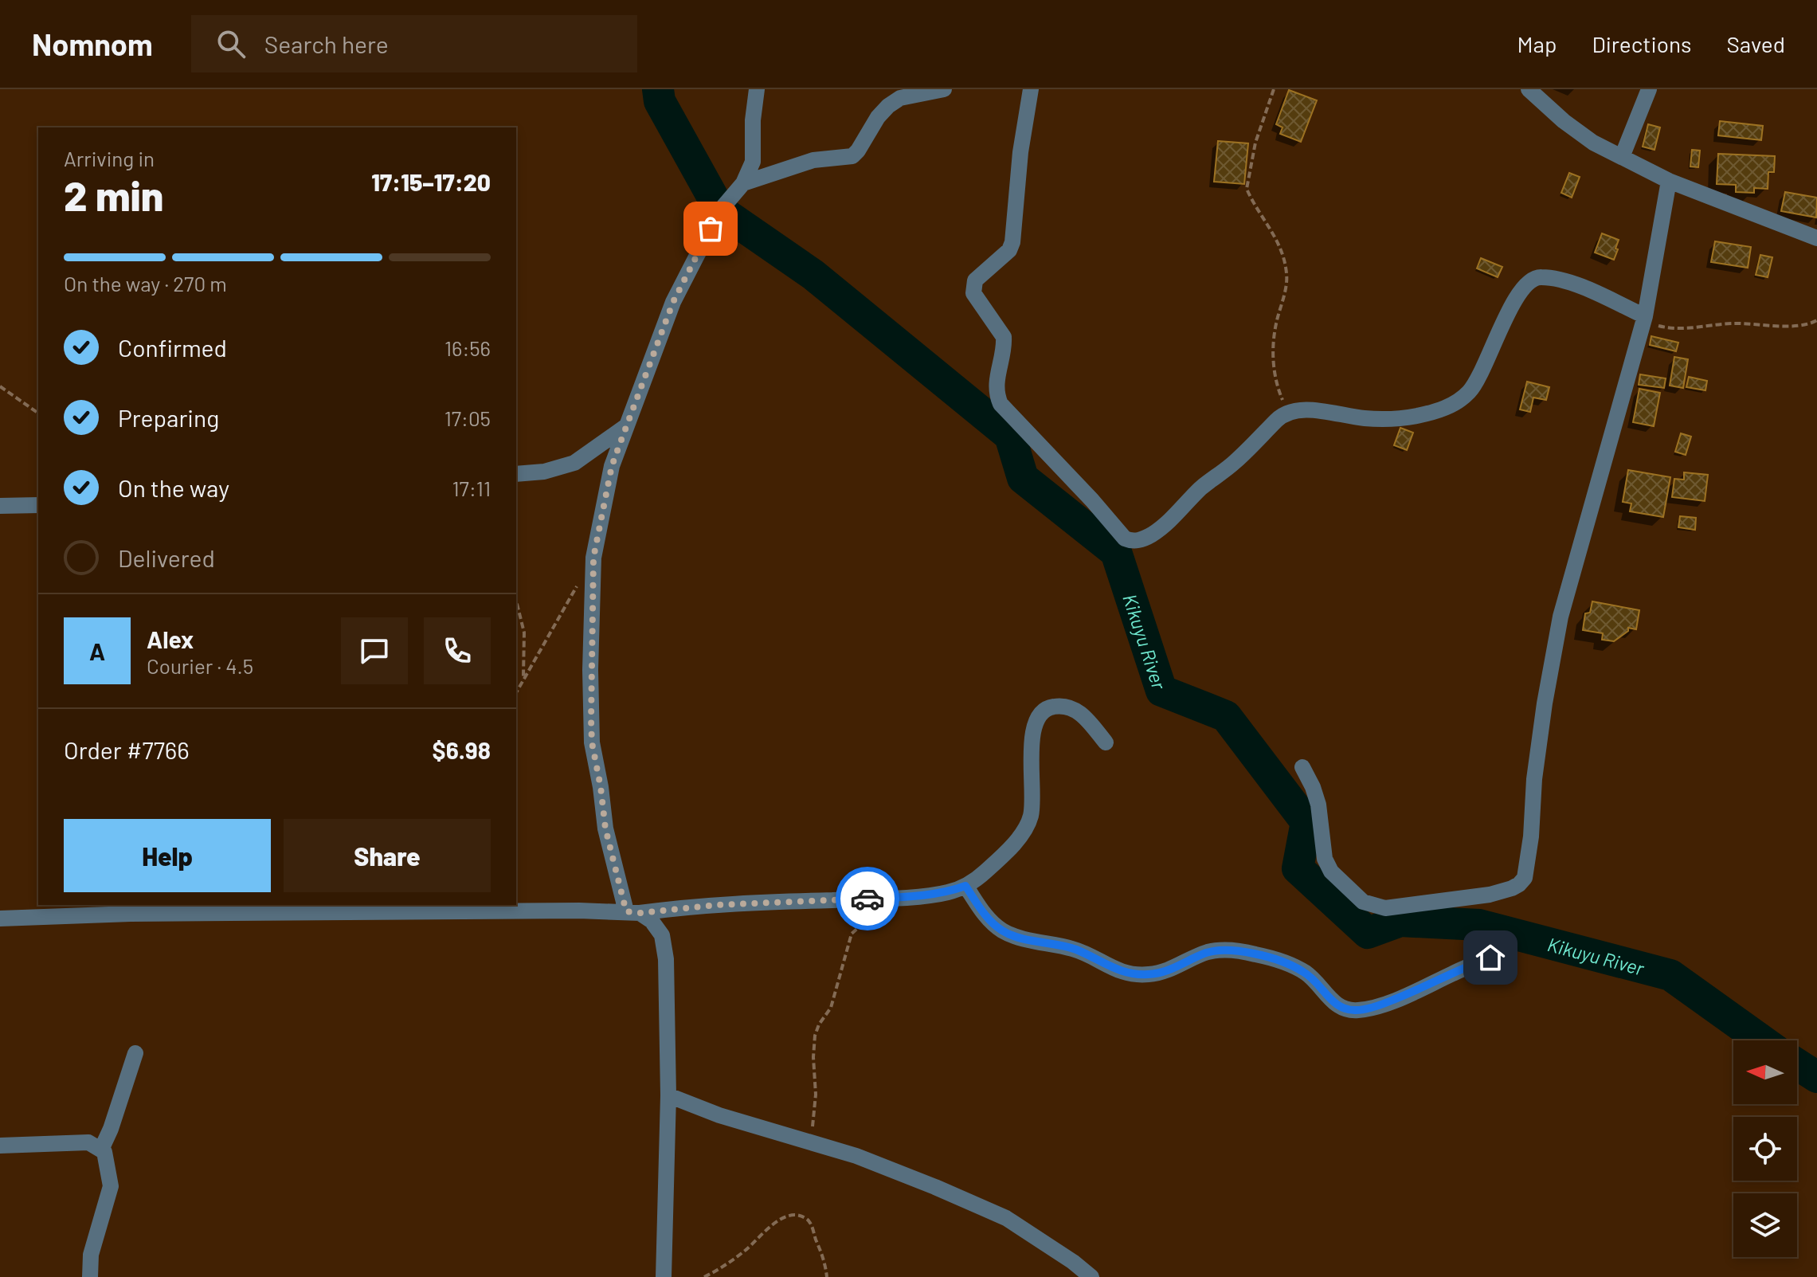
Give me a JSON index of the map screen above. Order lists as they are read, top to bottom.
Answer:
{
  "water": ["Kikuyu River"],
  "north": "left",
  "page": {
    "header": "Nomnom",
    "search": "Search here",
    "nav": ["Map", "Directions", "Saved"],
    "heading": ["2 min", "Arriving in", "17:15–17:20"],
    "panel": [
      "Alex",
      "Courier · 4.5",
      "Order #7766",
      "$6.98"
    ],
    "bar": "On the way · 270 m",
    "list": [
      ["Confirmed", "16:56"],
      ["Preparing", "17:05"],
      ["On the way", "17:11"],
      "Delivered"
    ],
    "round": "A",
    "buttons": ["Help", "Share"]
  }
}
